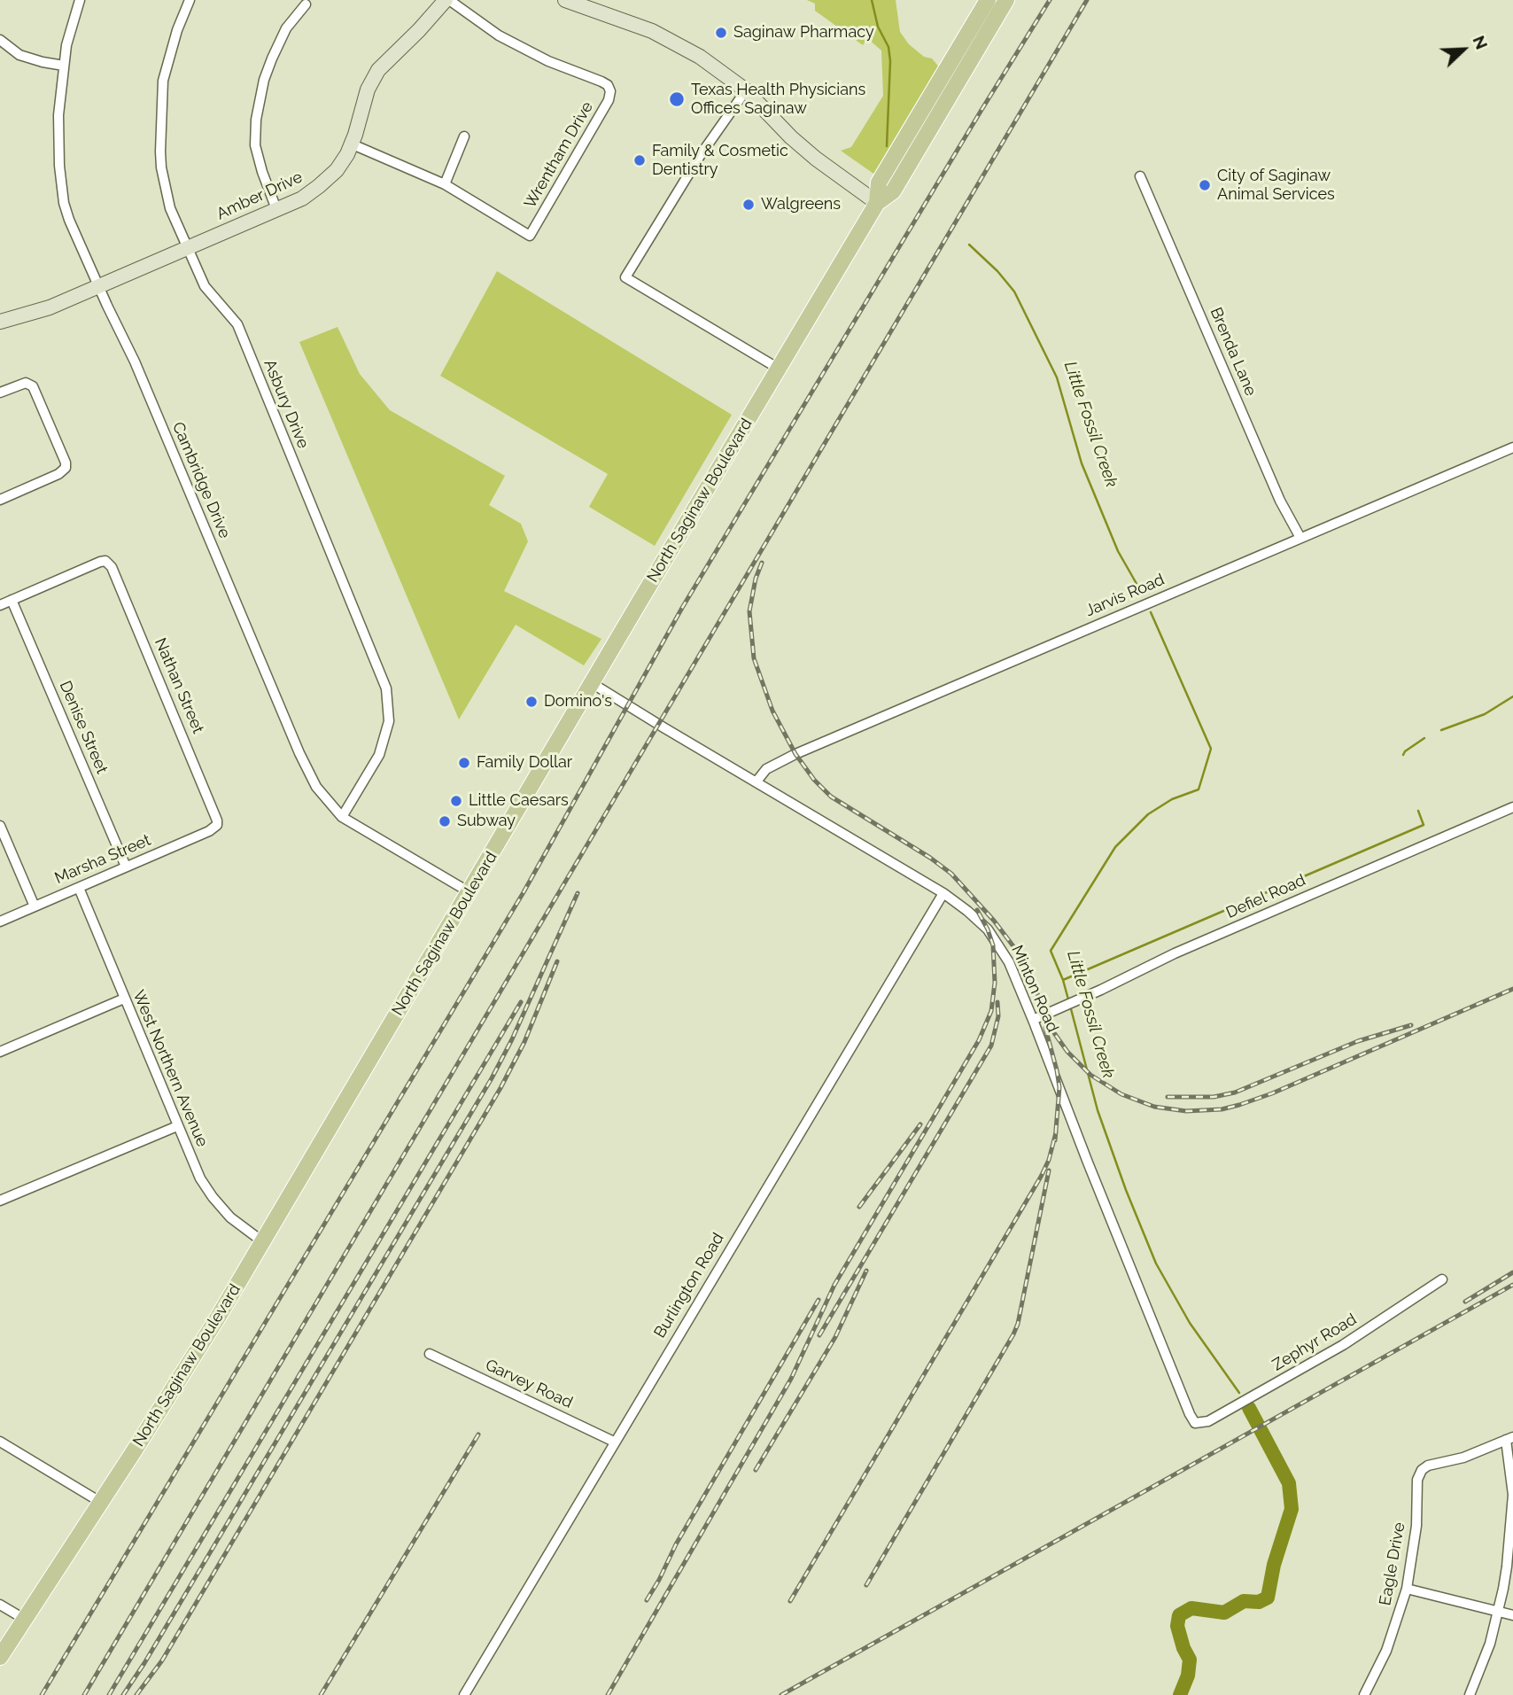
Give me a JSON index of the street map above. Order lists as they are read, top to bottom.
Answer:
{
  "streets": {
    "main road": ["North Saginaw Boulevard"],
    "street": [
      "Wrentham Drive",
      "Amber Drive",
      "Brenda Lane",
      "Asbury Drive",
      "Cambridge Drive",
      "Jarvis Road",
      "Nathan Street",
      "Denise Street",
      "Marsha Street",
      "Defiel Road",
      "Minton Road",
      "West Northern Avenue",
      "Burlington Road",
      "Zephyr Road",
      "Garvey Road",
      "Eagle Drive"
    ]
  },
  "crossings": [
    ["Wrentham Drive", "Amber Drive"],
    ["Amber Drive", "Asbury Drive"],
    ["Amber Drive", "Cambridge Drive"],
    ["Brenda Lane", "Jarvis Road"],
    ["Asbury Drive", "Cambridge Drive"],
    ["Cambridge Drive", "North Saginaw Boulevard"],
    ["North Saginaw Boulevard", "Minton Road"],
    ["North Saginaw Boulevard", "West Northern Avenue"],
    ["Jarvis Road", "Minton Road"],
    ["Nathan Street", "Denise Street"],
    ["Nathan Street", "Marsha Street"],
    ["Denise Street", "Marsha Street"],
    ["Marsha Street", "West Northern Avenue"],
    ["Defiel Road", "Minton Road"],
    ["Minton Road", "Burlington Road"],
    ["Minton Road", "Zephyr Road"],
    ["Burlington Road", "Garvey Road"]
  ],
  "water": ["Little Fossil Creek"],
  "places": [
    "Saginaw Pharmacy",
    "Texas Health Physicians Offices Saginaw",
    "Family & Cosmetic Dentistry",
    "City of Saginaw Animal Services",
    "Walgreens",
    "Domino's",
    "Family Dollar",
    "Little Caesars",
    "Subway"
  ],
  "north": "top right"
}
